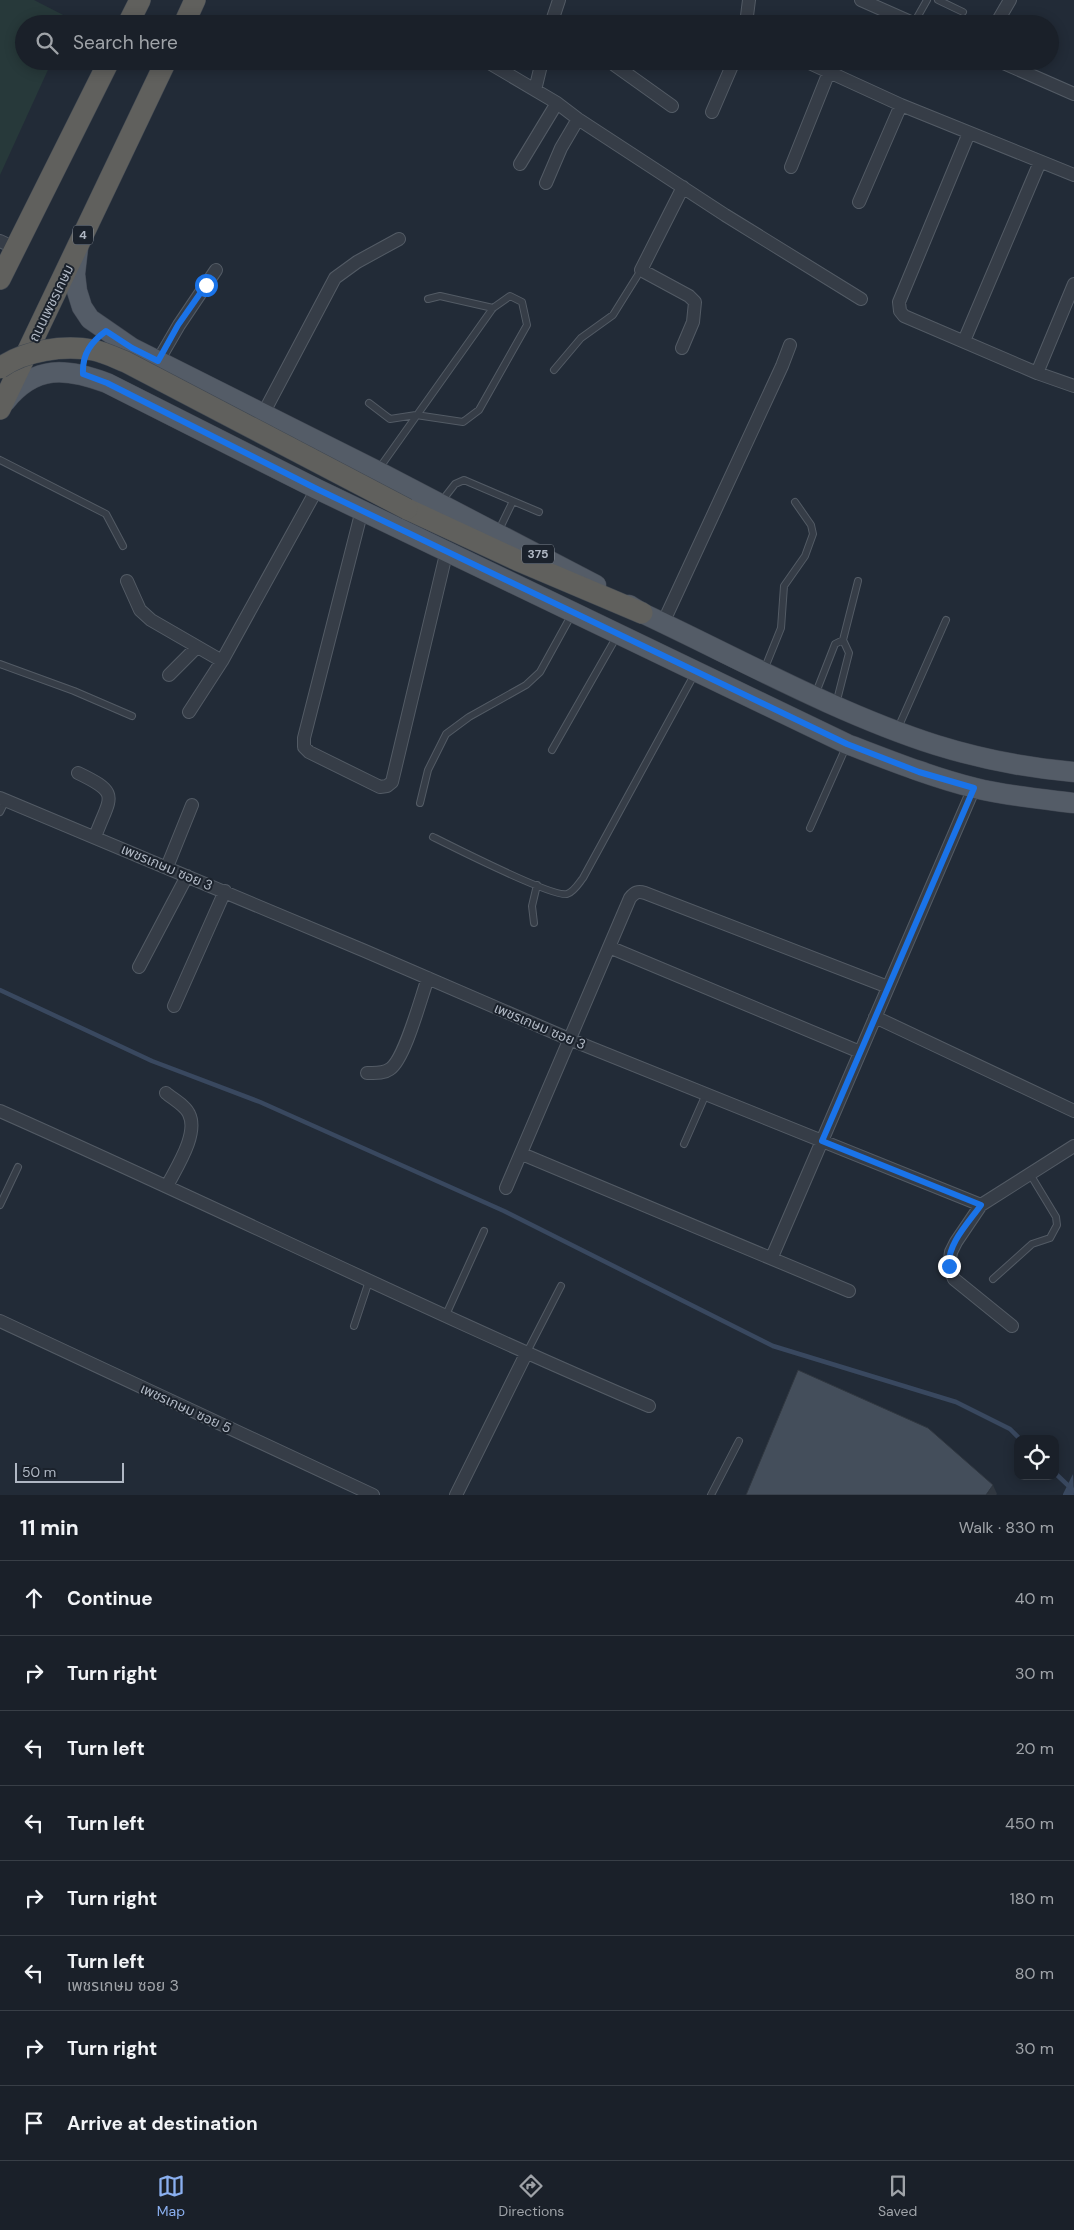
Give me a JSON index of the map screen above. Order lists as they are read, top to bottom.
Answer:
{
  "streets": {
    "highway": ["4", "ถนนเพชรเกษม"],
    "main road": ["375"],
    "street": ["เพชรเกษม ซอย 3", "เพชรเกษม ซอย 5"]
  },
  "crossings": [
    ["ถนนเพชรเกษม", "375"]
  ],
  "scale_bar": "50 m",
  "page": {
    "search": "Search here",
    "scale": "50 m",
    "heading": ["11 min", "Walk · 830 m"],
    "list": [
      ["Continue", "40 m"],
      ["Turn right", "30 m"],
      ["Turn left", "20 m"],
      ["Turn left", "450 m"],
      ["Turn right", "180 m"],
      ["Turn left", "เพชรเกษม ซอย 3", "80 m"],
      ["Turn right", "30 m"],
      "Arrive at destination"
    ],
    "nav": ["Map", "Directions", "Saved"]
  }
}
